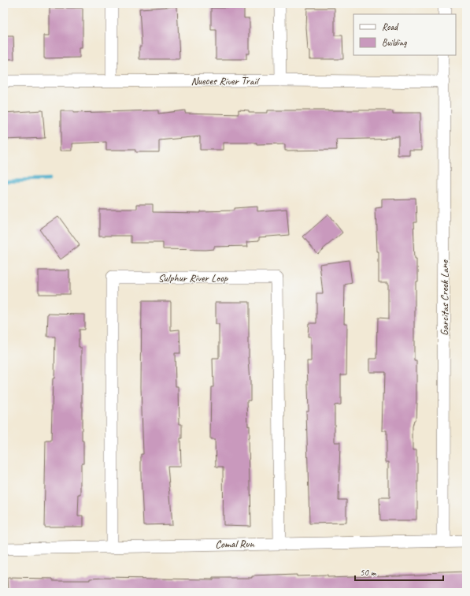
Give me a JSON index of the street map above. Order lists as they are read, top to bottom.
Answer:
{
  "streets": {
    "street": [
      "Nueces River Trail",
      "Sulphur River Loop",
      "Garcitas Creek Lane",
      "Comal Run"
    ]
  },
  "crossings": [
    ["Nueces River Trail", "Garcitas Creek Lane"],
    ["Sulphur River Loop", "Comal Run"],
    ["Garcitas Creek Lane", "Comal Run"]
  ],
  "legend": ["Road", "Building"],
  "scale_bar": "50 m"
}
